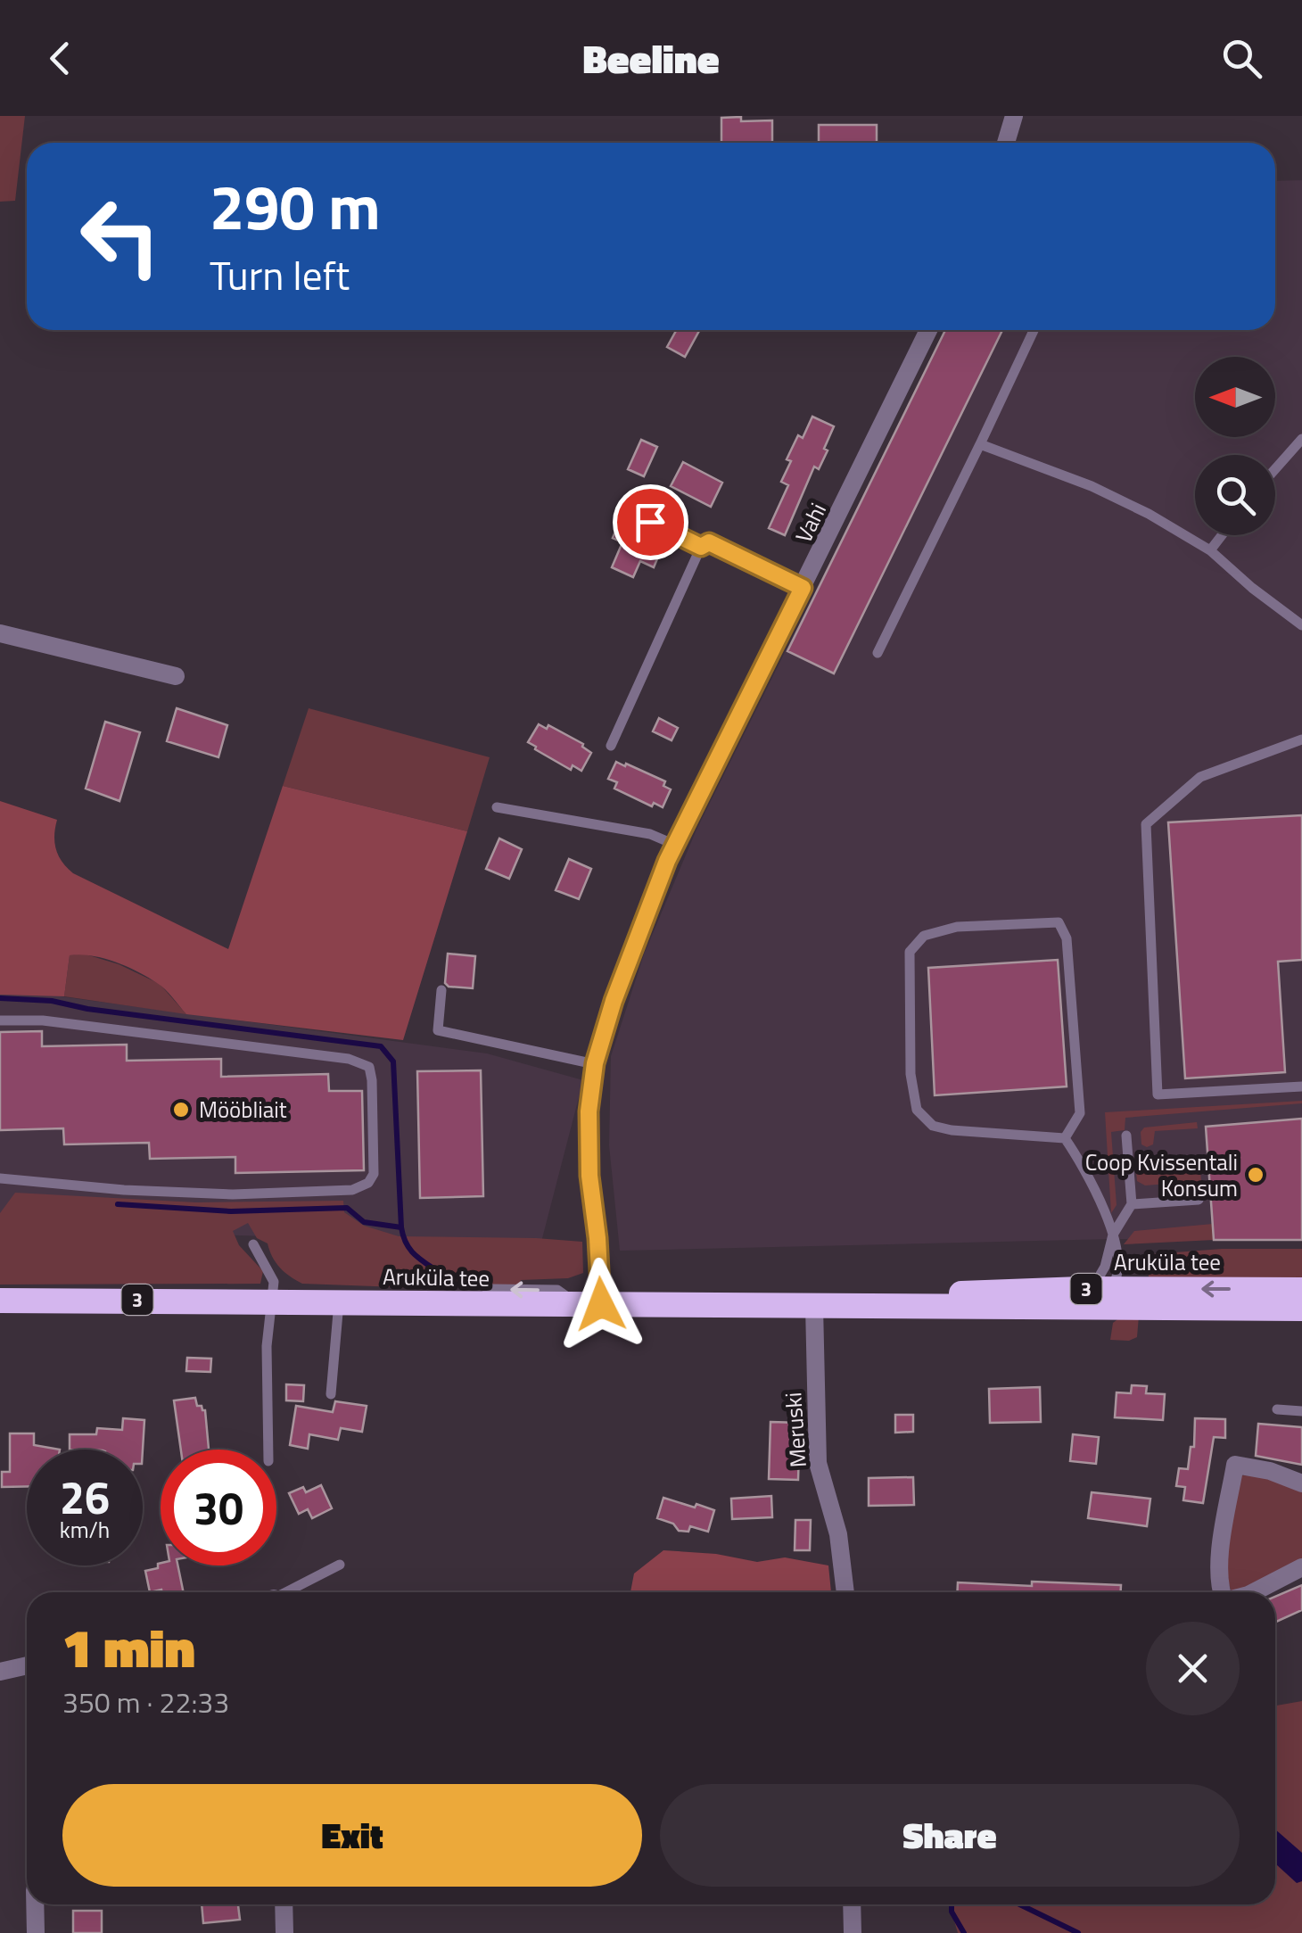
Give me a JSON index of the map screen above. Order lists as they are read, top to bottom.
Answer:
{
  "streets": {
    "highway": ["Aruküla tee", "3"],
    "street": ["Vahi", "Meruski"]
  },
  "crossings": [
    ["Vahi", "Aruküla tee"],
    ["Aruküla tee", "Meruski"]
  ],
  "places": ["Mööbliait", "Coop Kvissentali Konsum"],
  "north": "left",
  "page": {
    "header": "Beeline",
    "turn": ["290 m", "Turn left"],
    "speed": "26 km/h",
    "limit": "30",
    "heading": ["1 min", "350 m · 22:33"],
    "buttons": ["Exit", "Share"]
  }
}
